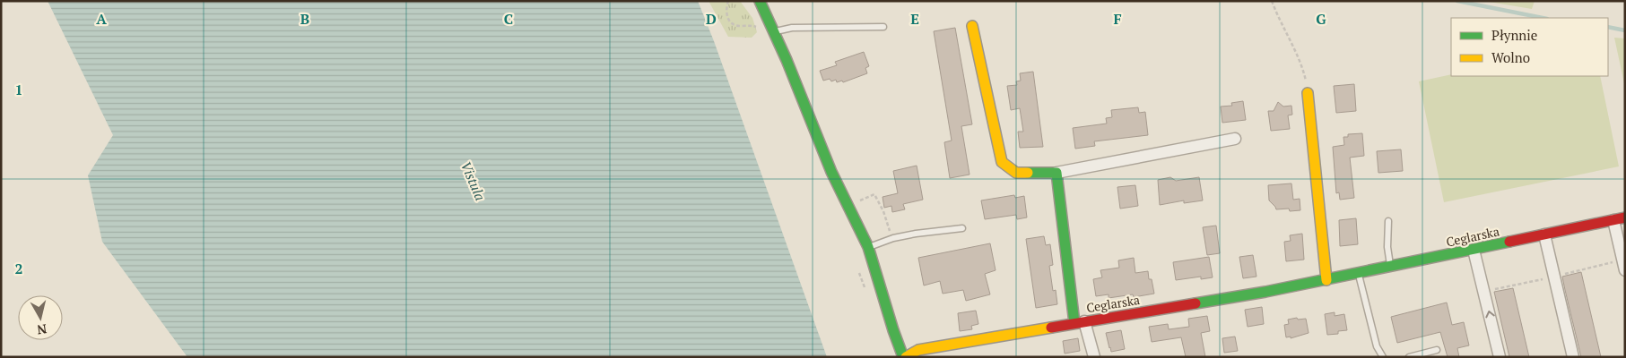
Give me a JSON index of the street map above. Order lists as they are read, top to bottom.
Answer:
{
  "streets": {
    "street": ["Ceglarska"]
  },
  "water": ["Vistula"],
  "legend": ["Płynnie", "Wolno"],
  "north": "bottom",
  "grid": {
    "columns": [
      "A",
      "B",
      "C",
      "D",
      "E",
      "F",
      "G"
    ],
    "rows": ["1", "2"]
  }
}
